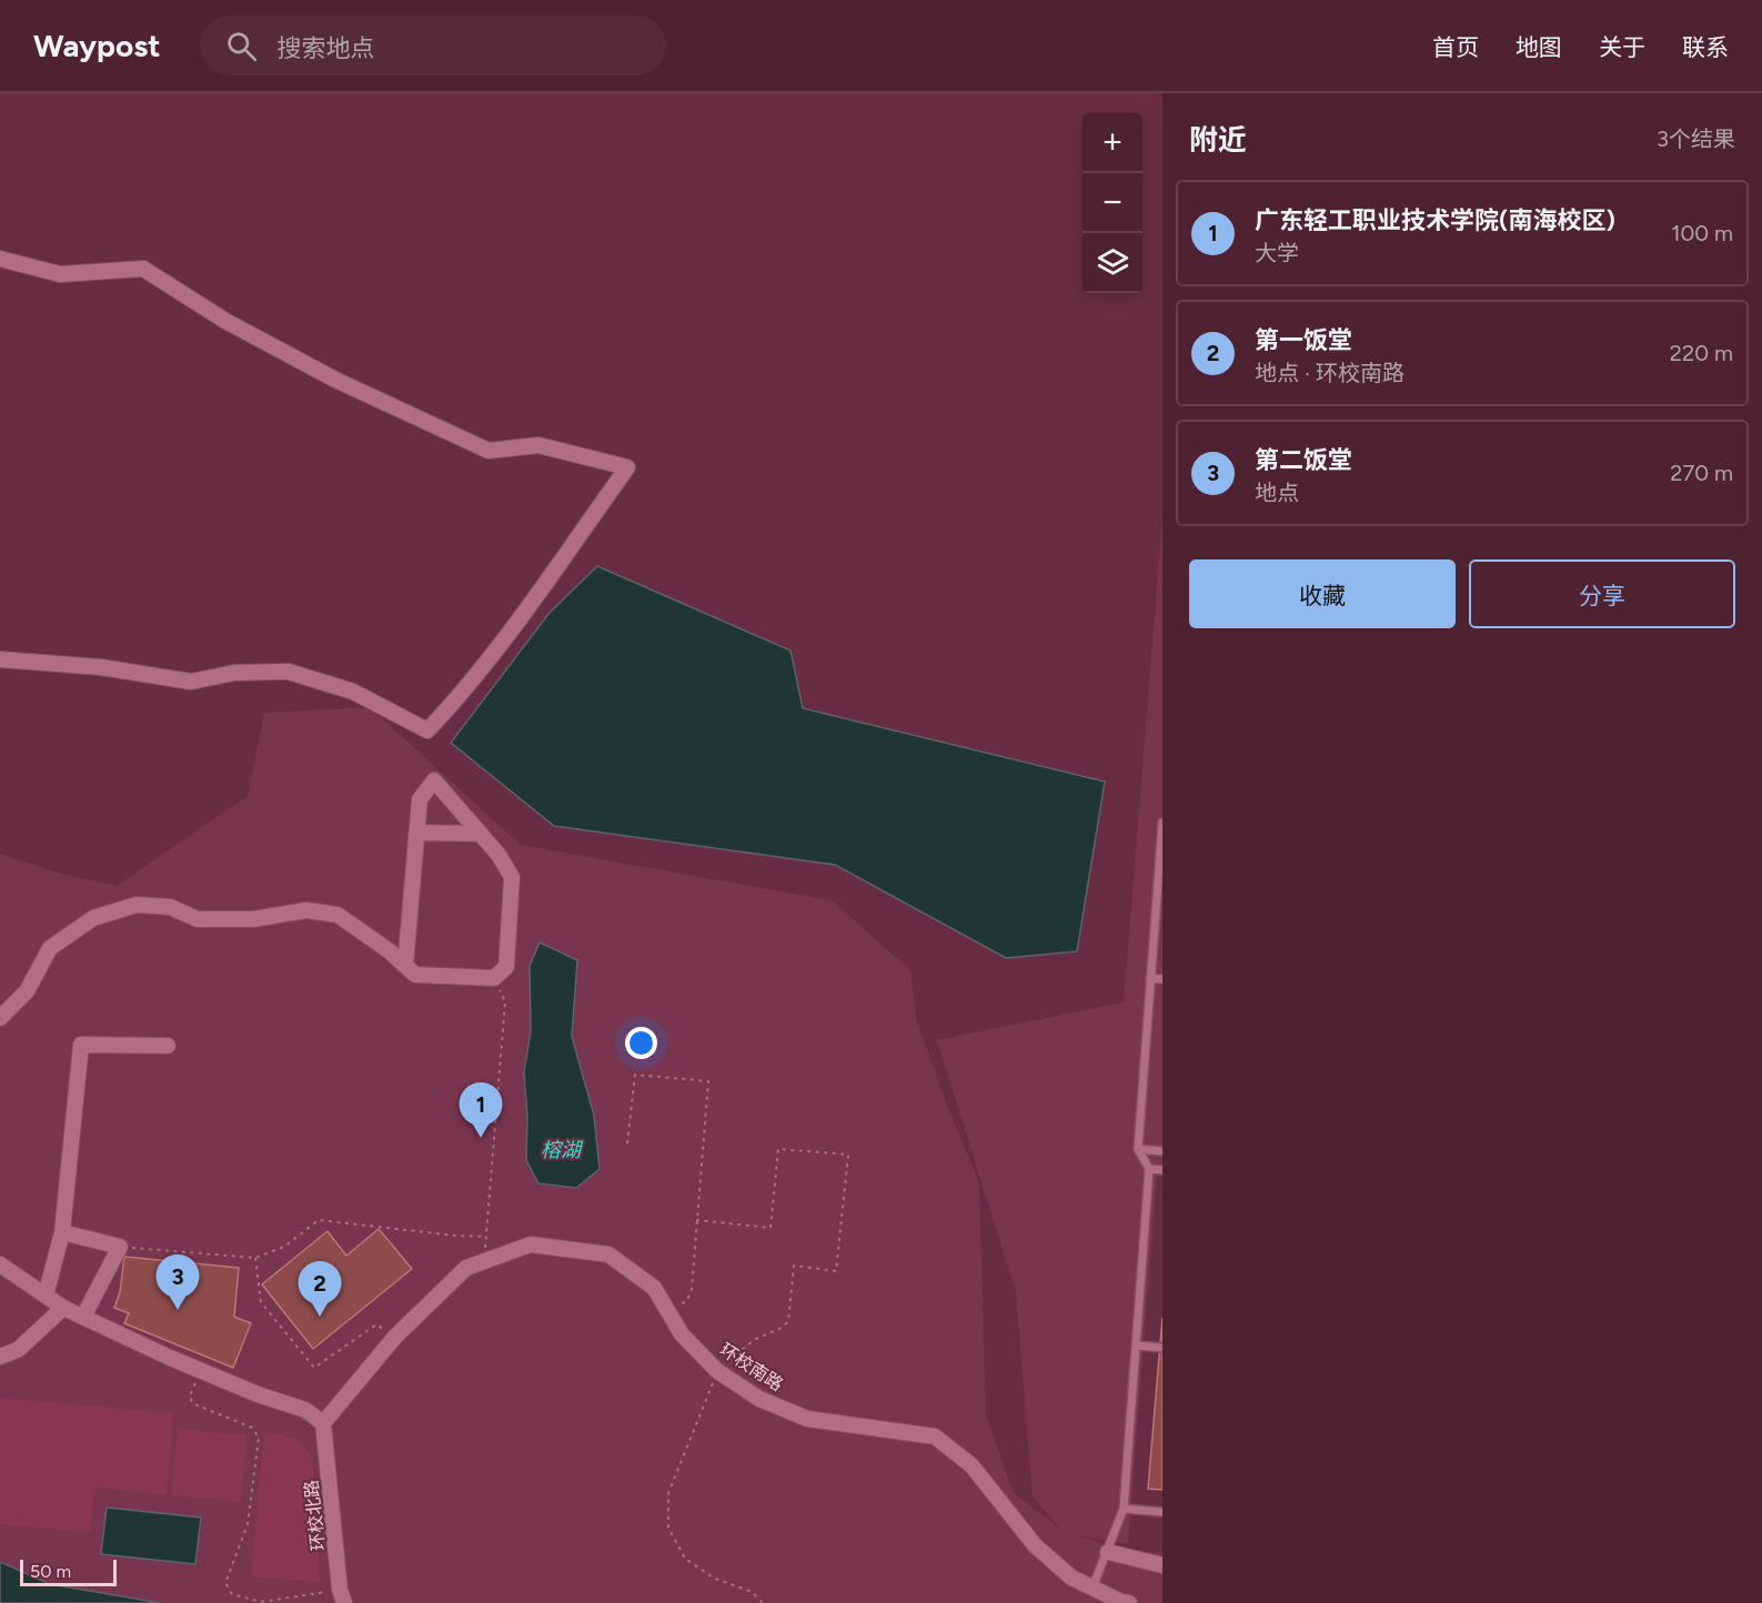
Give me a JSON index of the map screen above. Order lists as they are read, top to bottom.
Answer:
{
  "streets": {
    "street": ["环校南路", "环校北路"]
  },
  "crossings": [
    ["环校南路", "环校北路"]
  ],
  "water": ["榕湖"],
  "scale_bar": "50 m",
  "page": {
    "header": "Waypost",
    "search": "搜索地点",
    "nav": [
      "首页",
      "地图",
      "关于",
      "联系"
    ],
    "heading": ["附近", "3个结果"],
    "map_buttons": ["+", "−"],
    "list": [
      {
        "mark": "1",
        "name": "广东轻工职业技术学院(南海校区)",
        "note": "大学",
        "value": "100 m"
      },
      {
        "mark": "2",
        "name": "第一饭堂",
        "note": "地点 · 环校南路",
        "value": "220 m"
      },
      {
        "mark": "3",
        "name": "第二饭堂",
        "note": "地点",
        "value": "270 m"
      }
    ],
    "buttons": ["收藏", "分享"],
    "pins": ["1", "3", "2"],
    "scale": "50 m"
  }
}
